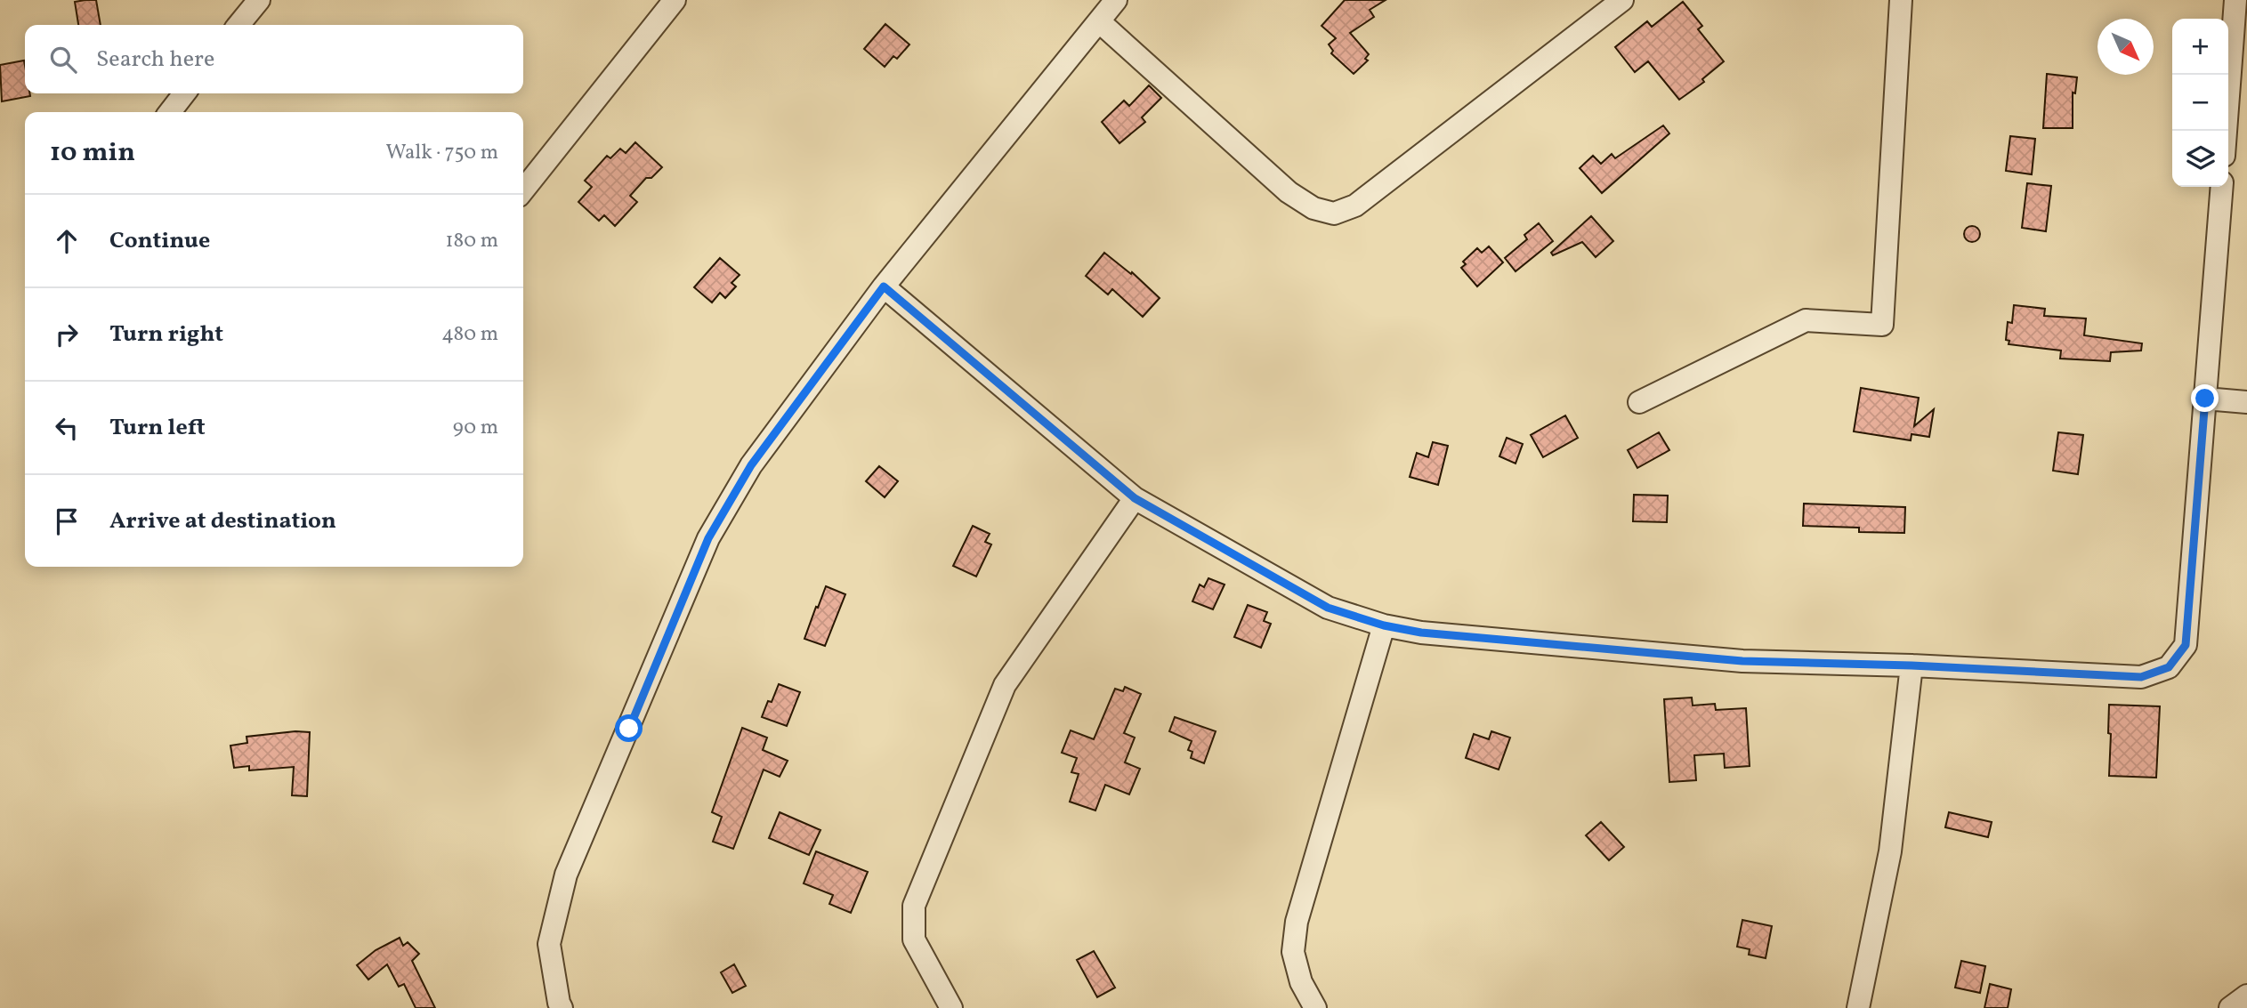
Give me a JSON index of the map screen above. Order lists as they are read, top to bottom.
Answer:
{
  "north": "bottom right",
  "page": {
    "map_buttons": ["+", "−"],
    "search": "Search here",
    "heading": ["10 min", "Walk · 750 m"],
    "list": [
      ["Continue", "180 m"],
      ["Turn right", "480 m"],
      ["Turn left", "90 m"],
      "Arrive at destination"
    ]
  }
}
